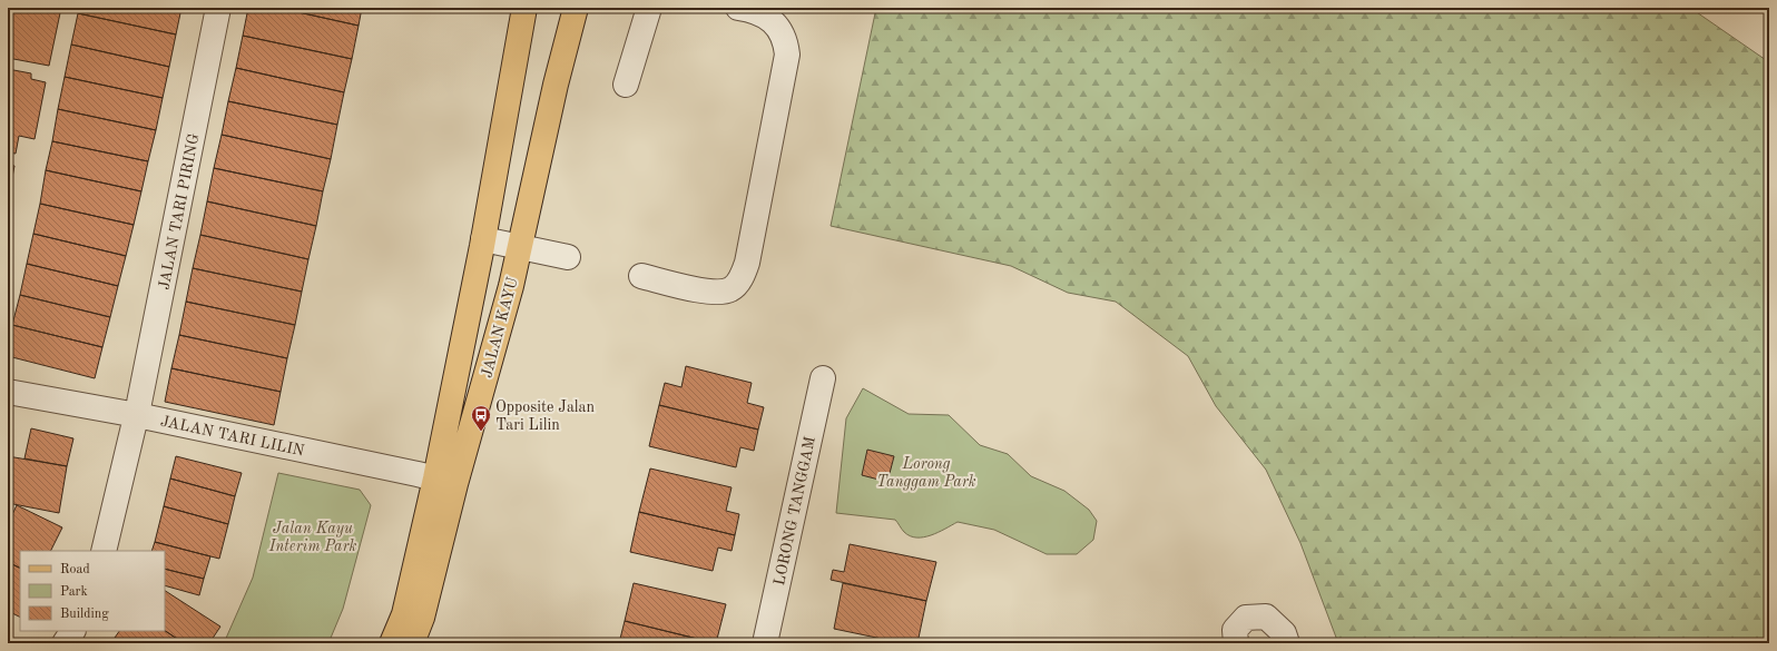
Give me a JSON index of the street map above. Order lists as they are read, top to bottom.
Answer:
{
  "streets": {
    "main road": ["JALAN KAYU"],
    "street": ["JALAN TARI PIRING", "JALAN TARI LILIN", "LORONG TANGGAM"]
  },
  "crossings": [
    ["JALAN TARI PIRING", "JALAN TARI LILIN"],
    ["JALAN KAYU", "JALAN TARI LILIN"]
  ],
  "parks": ["Lorong Tanggam Park", "Jalan Kayu Interim Park"],
  "places": {
    "bus stop": ["Opposite Jalan Tari Lilin"]
  },
  "legend": ["Road", "Park", "Building"]
}
